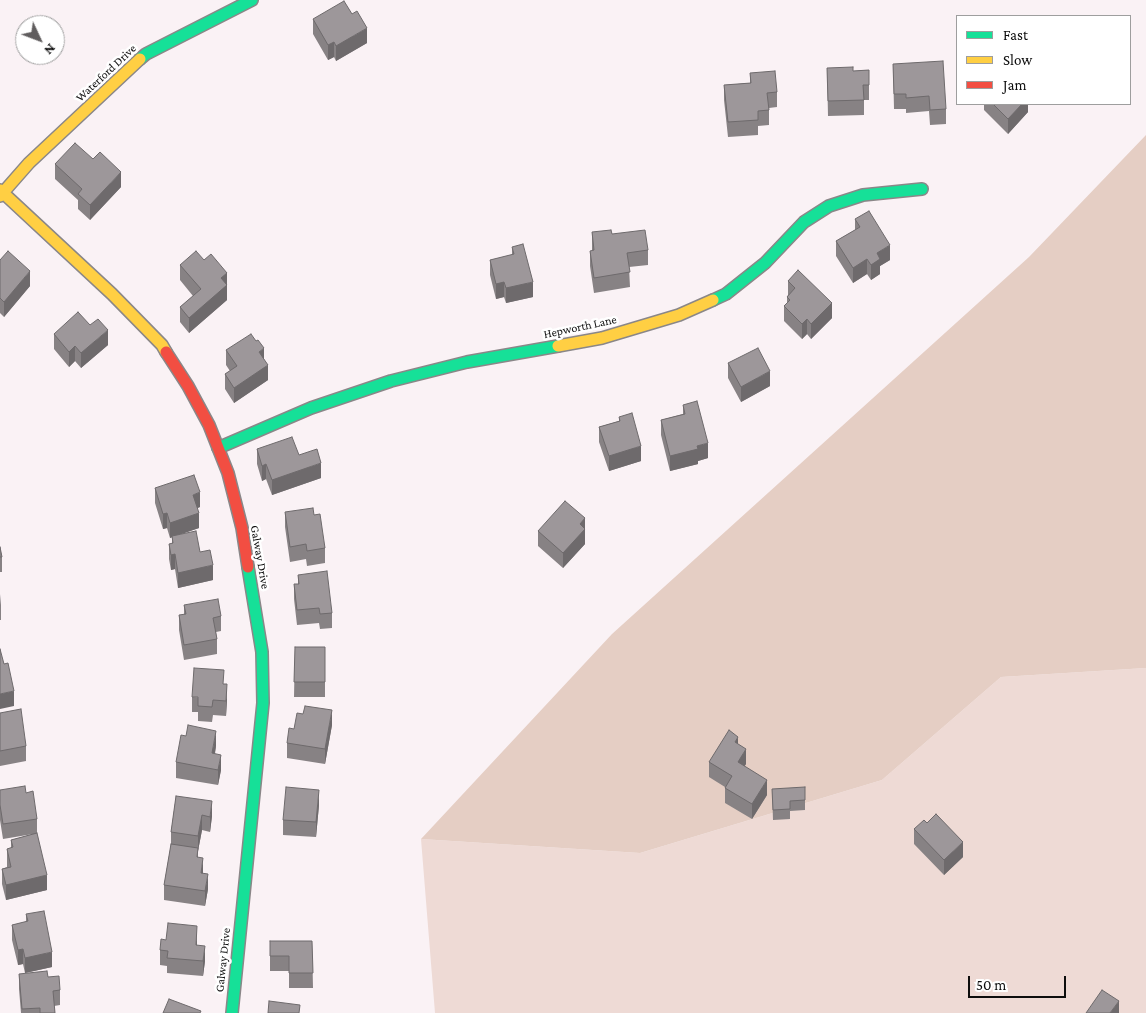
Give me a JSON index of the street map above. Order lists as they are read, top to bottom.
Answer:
{
  "streets": {
    "street": ["Waterford Drive", "Hepworth Lane", "Galway Drive"]
  },
  "crossings": [
    ["Waterford Drive", "Galway Drive"],
    ["Hepworth Lane", "Galway Drive"]
  ],
  "legend": ["Fast", "Slow", "Jam"],
  "scale_bar": "50 m",
  "north": "bottom right"
}
